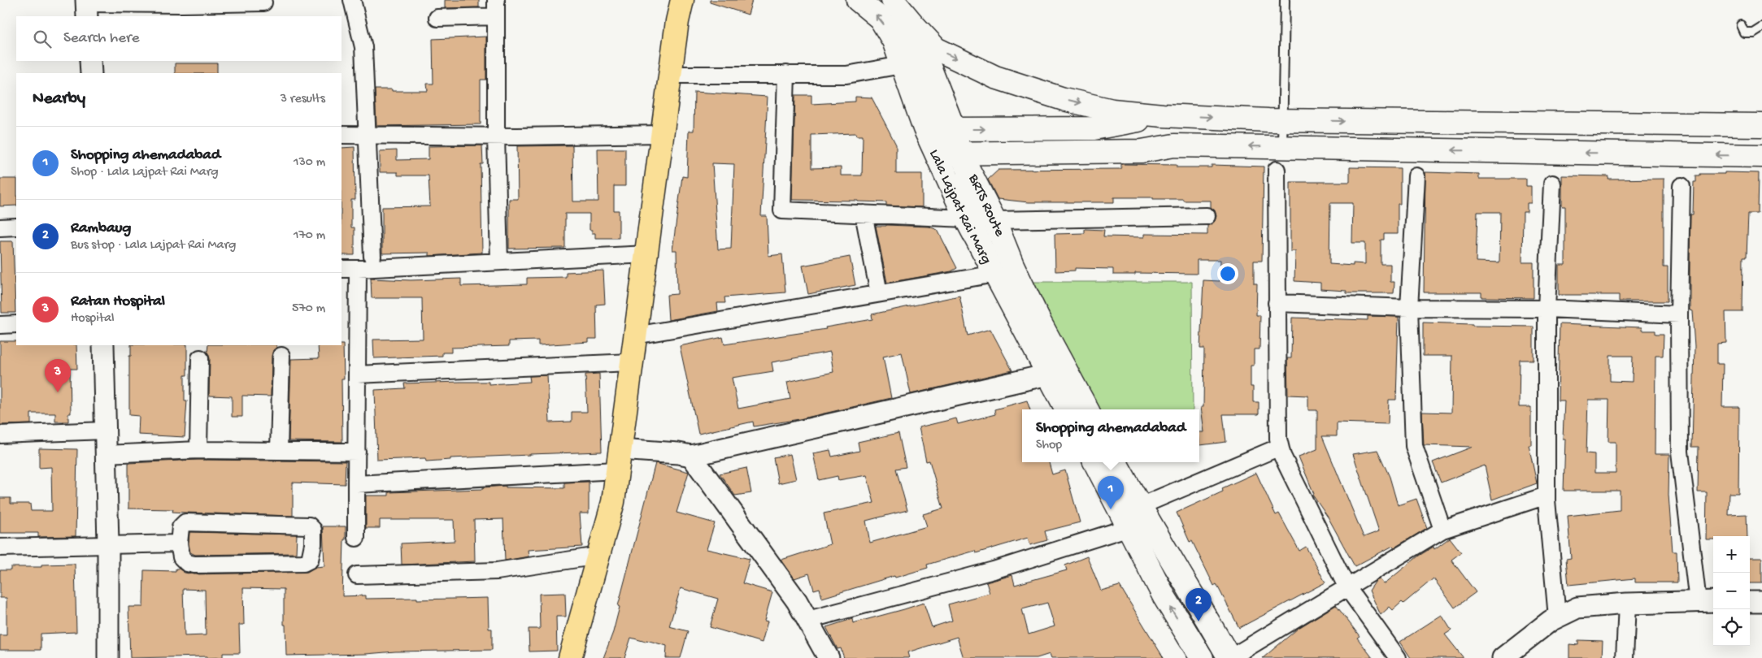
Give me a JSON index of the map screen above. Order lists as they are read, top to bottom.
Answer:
{
  "streets": {
    "main road": ["Lala Lajpat Rai Marg"],
    "lane": ["BRTS Route"]
  },
  "crossings": [
    ["BRTS Route", "Lala Lajpat Rai Marg"]
  ],
  "page": {
    "search": "Search here",
    "heading": ["Nearby", "3 results"],
    "list": [
      {
        "mark": "1",
        "name": "Shopping ahemadabad",
        "note": "Shop · Lala Lajpat Rai Marg",
        "value": "130 m"
      },
      {
        "mark": "2",
        "name": "Rambaug",
        "note": "Bus stop · Lala Lajpat Rai Marg",
        "value": "170 m"
      },
      {
        "mark": "3",
        "name": "Ratan Hospital",
        "note": "Hospital",
        "value": "570 m"
      }
    ],
    "pins": ["3", "1", "2"],
    "popup": ["Shopping ahemadabad", "Shop"],
    "map_buttons": ["+", "−"]
  }
}
